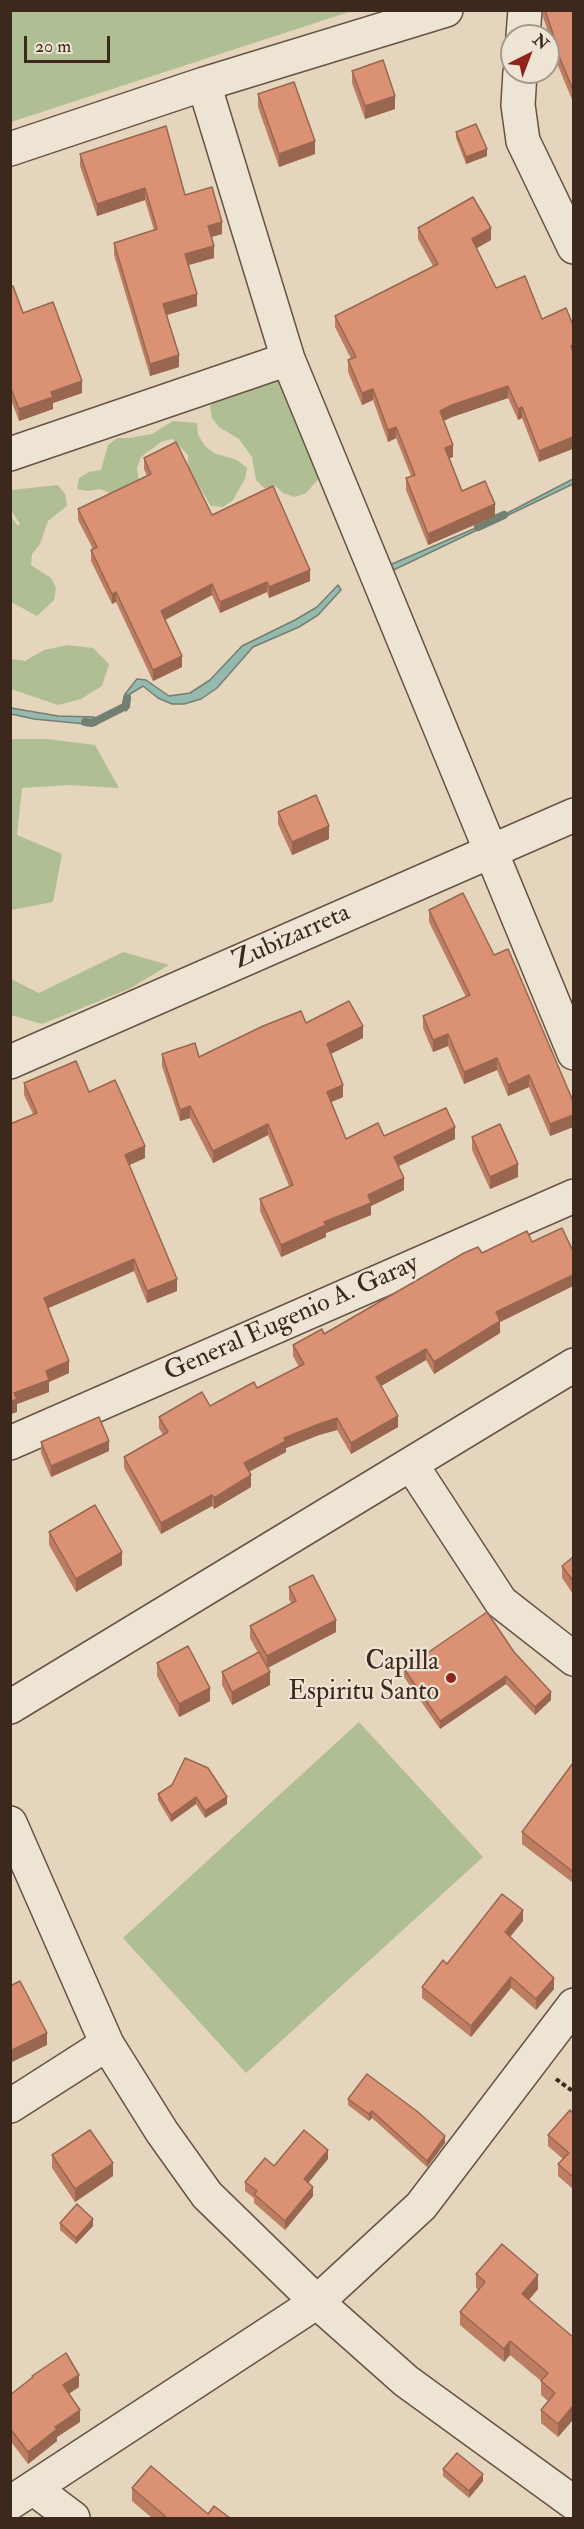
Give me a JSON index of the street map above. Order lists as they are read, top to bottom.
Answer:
{
  "streets": {
    "street": ["Zubizarreta", "General Eugenio A. Garay"]
  },
  "places": ["Capilla Espiritu Santo"],
  "scale_bar": "20 m",
  "north": "top right"
}
